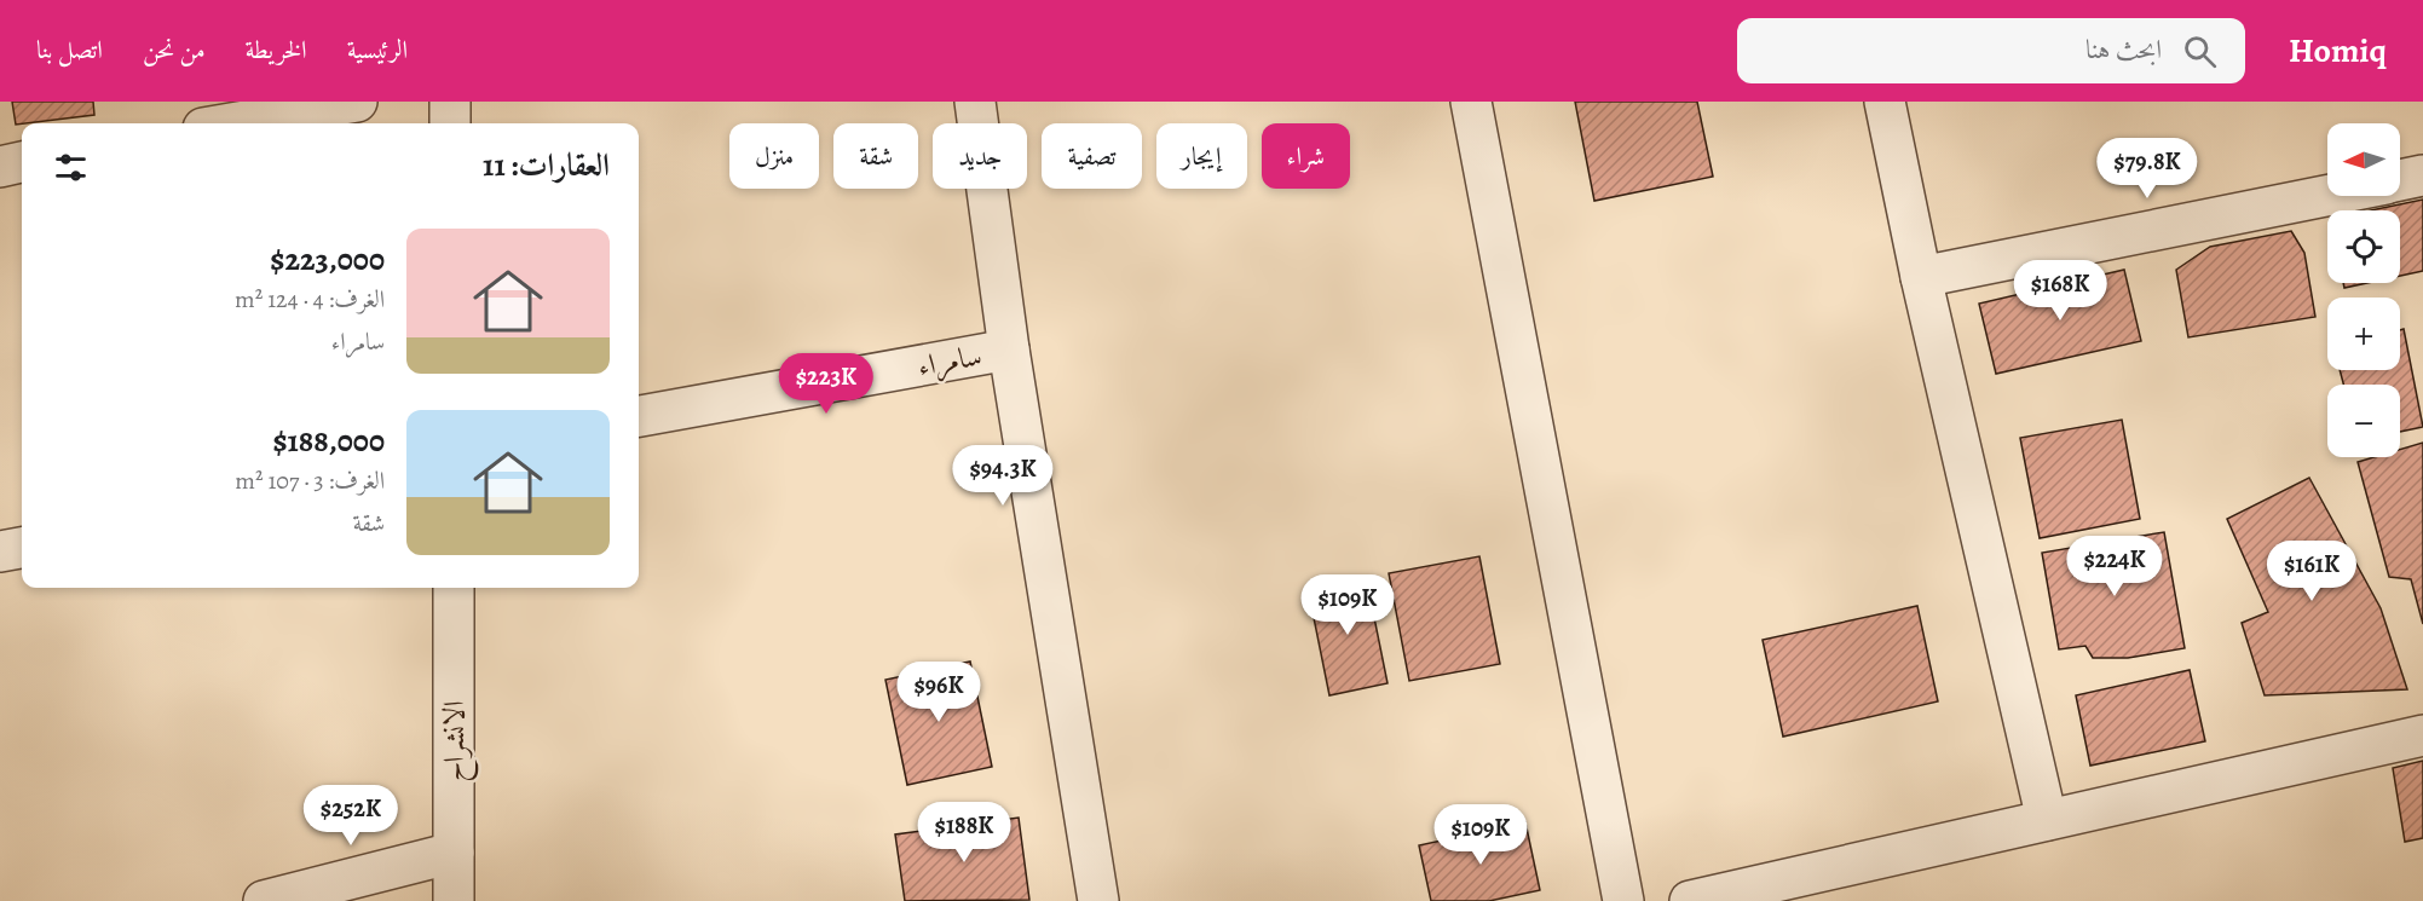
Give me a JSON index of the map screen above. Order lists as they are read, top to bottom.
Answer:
{
  "streets": {
    "street": ["سامراء", "الانشراح"]
  },
  "north": "left",
  "page": {
    "header": "Homiq",
    "search": "ابحث هنا",
    "nav": [
      "الرئيسية",
      "الخريطة",
      "من نحن",
      "اتصل بنا"
    ],
    "map_buttons": ["+", "−"],
    "chip": [
      "شراء",
      "إيجار",
      "تصفية",
      "جديد",
      "شقة",
      "منزل"
    ],
    "heading": "العقارات: 11",
    "price": [
      "$79.8K",
      "$168K",
      "$223K",
      "$94.3K",
      "$224K",
      "$161K",
      "$109K",
      "$96K",
      "$252K",
      "$188K",
      "$109K"
    ],
    "list": [
      {
        "name": "$223,000",
        "note": "الغرف: 4 · 124 m² · سامراء"
      },
      {
        "name": "$188,000",
        "note": "الغرف: 3 · 107 m² · شقة"
      }
    ]
  }
}
